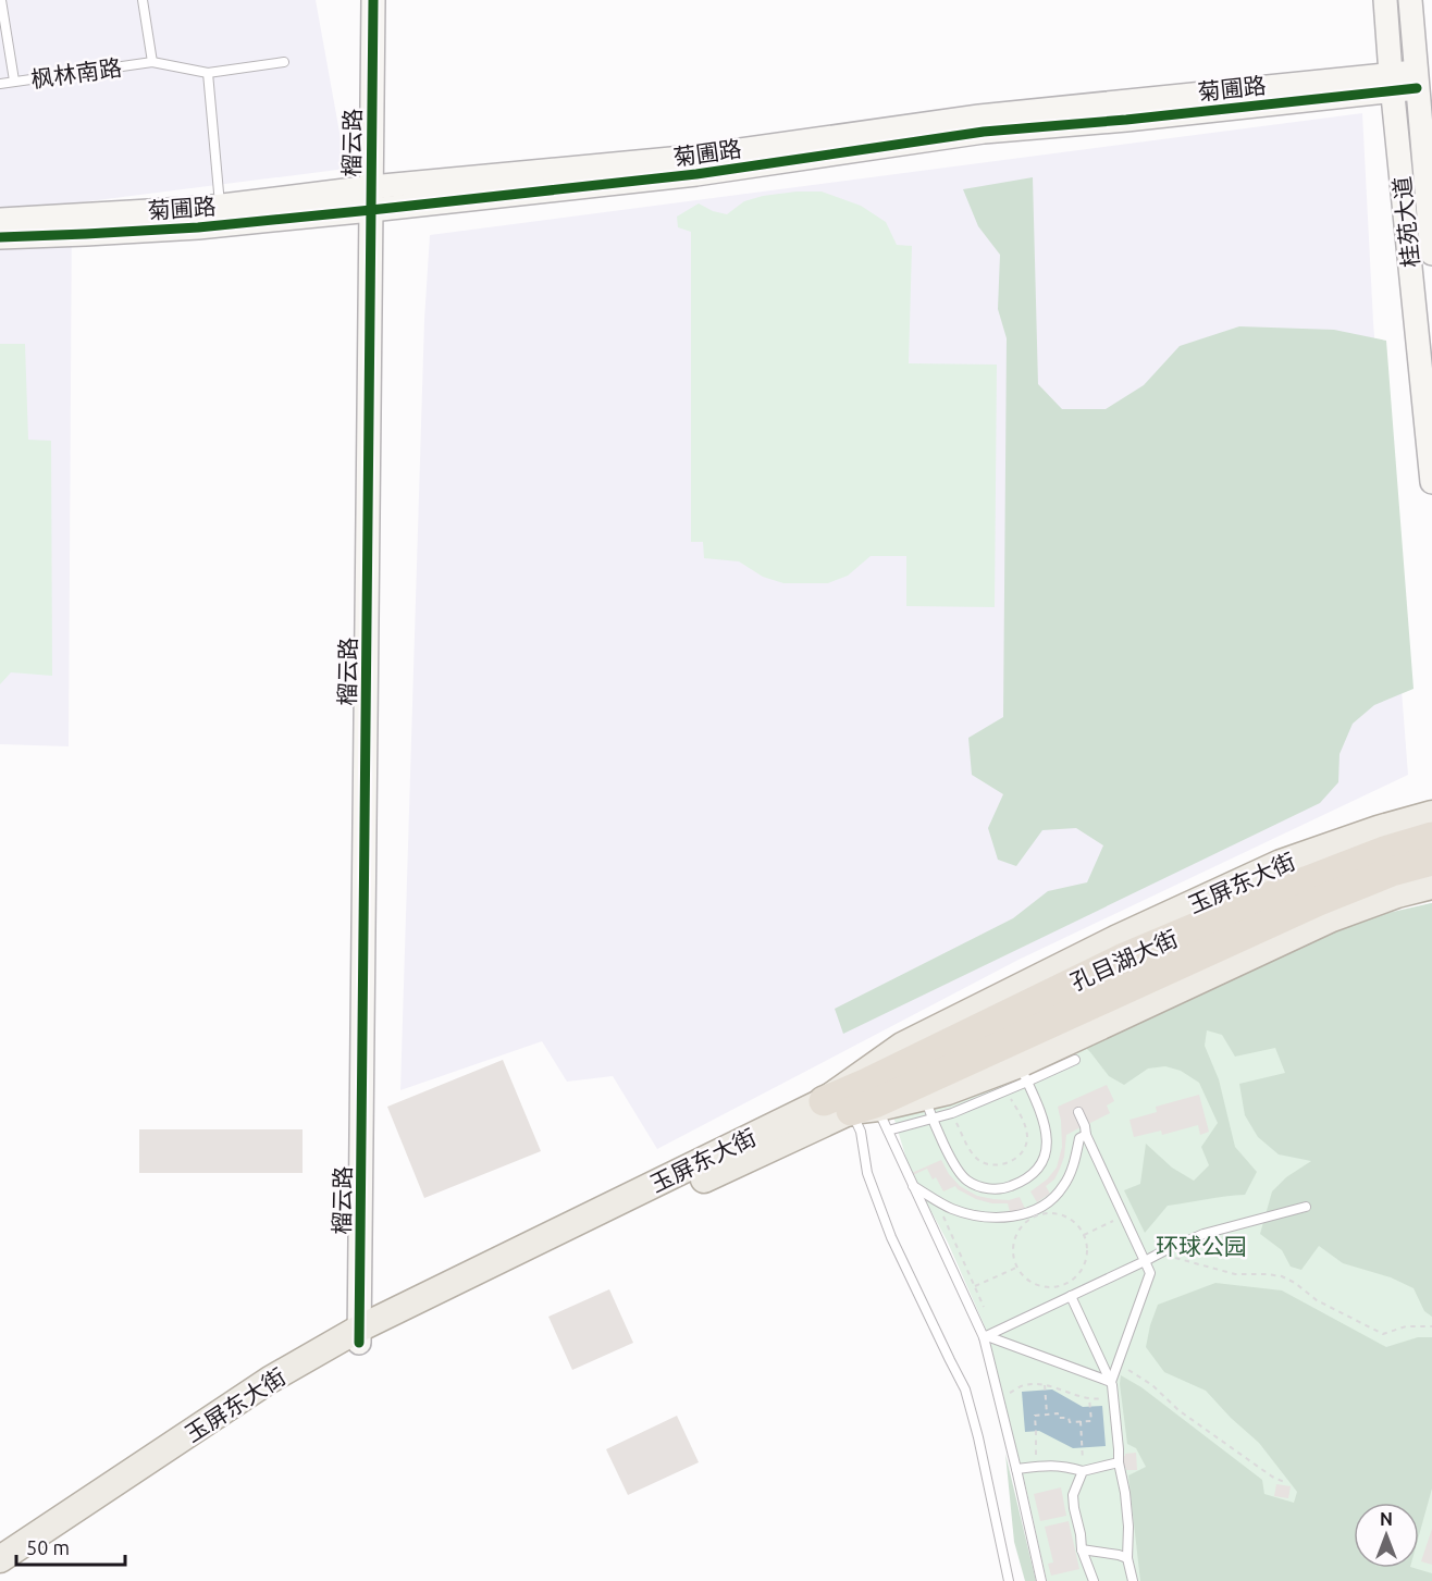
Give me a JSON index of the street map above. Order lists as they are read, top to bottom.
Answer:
{
  "streets": {
    "highway": ["孔目湖大街"],
    "main road": ["玉屏东大街"],
    "street": ["菊圃路", "榴云路", "桂苑大道"],
    "lane": ["枫林南路"]
  },
  "crossings": [
    ["菊圃路", "榴云路"],
    ["菊圃路", "桂苑大道"],
    ["榴云路", "玉屏东大街"],
    ["玉屏东大街", "孔目湖大街"]
  ],
  "parks": ["环球公园"],
  "scale_bar": "50 m",
  "north": "top"
}
